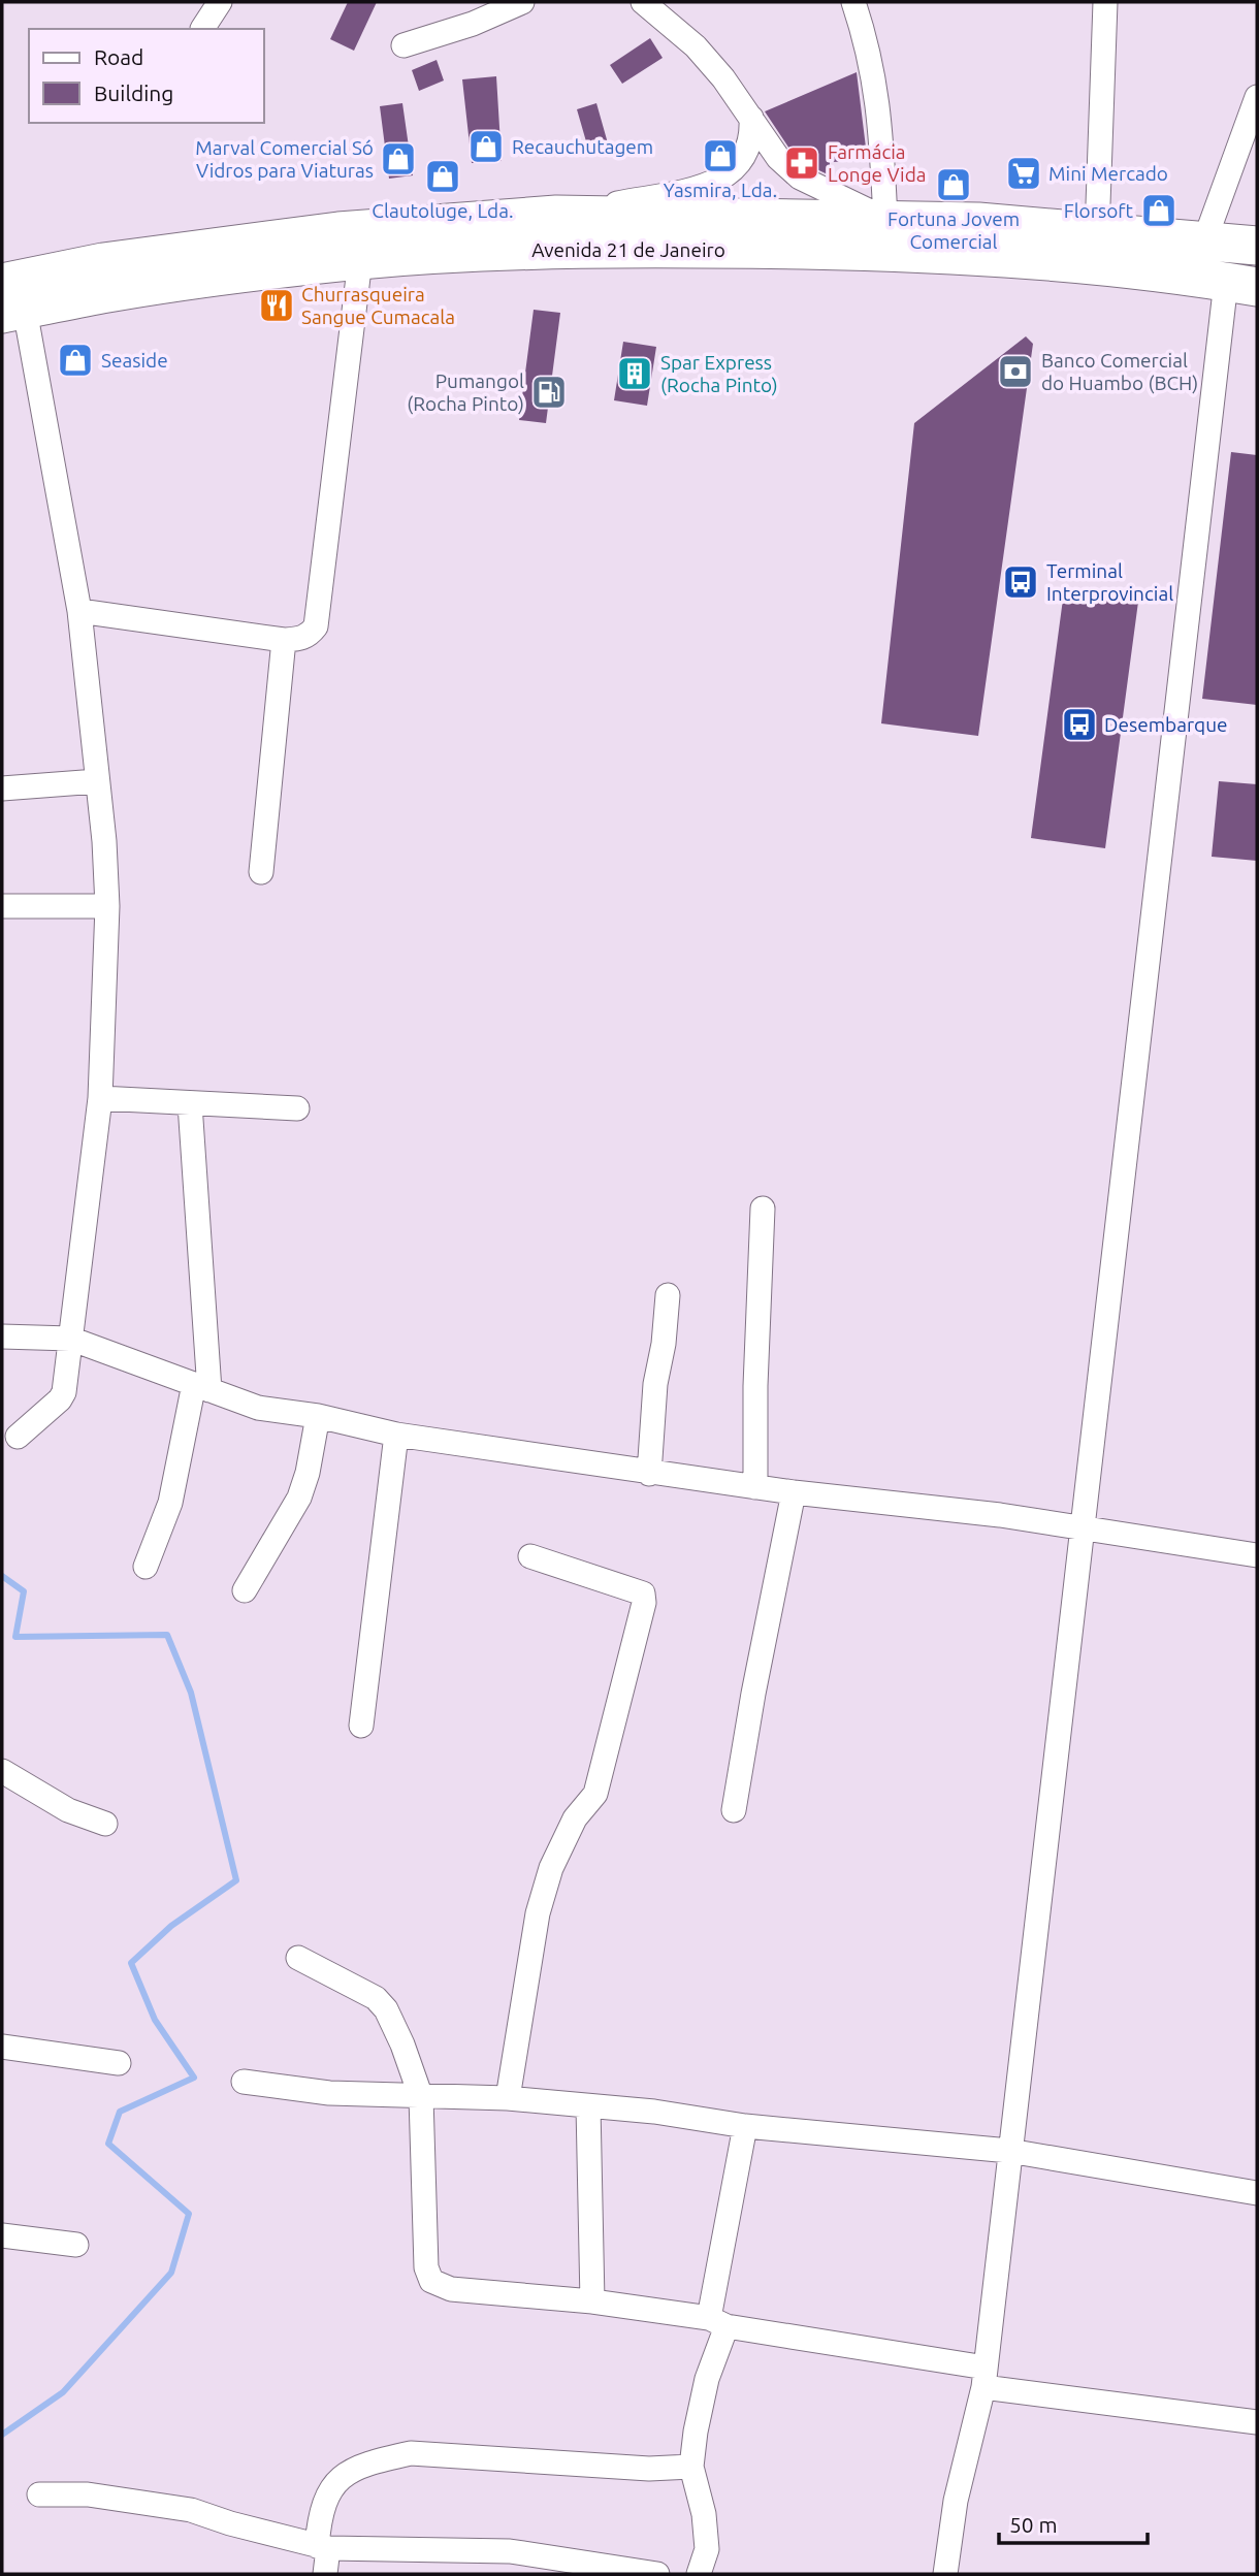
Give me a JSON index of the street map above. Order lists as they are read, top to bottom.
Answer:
{
  "streets": {
    "main road": ["Avenida 21 de Janeiro"]
  },
  "places": {
    "shop": [
      "Recauchutagem",
      "Yasmira, Lda.",
      "Marval Comercial Só Vidros para Viaturas",
      "Clautoluge, Lda.",
      "Fortuna Jovem Comercial",
      "Florsoft",
      "Seaside"
    ],
    "pharmacy": ["Farmácia Longe Vida"],
    "supermarket": ["Mini Mercado"],
    "restaurant": ["Churrasqueira Sangue Cumacala"],
    "bank": ["Banco Comercial do Huambo (BCH)"],
    "building": ["Spar Express (Rocha Pinto)"],
    "fuel station": ["Pumangol (Rocha Pinto)"],
    "bus stop": ["Terminal Interprovincial", "Desembarque"]
  },
  "legend": ["Road", "Building"],
  "scale_bar": "50 m"
}
